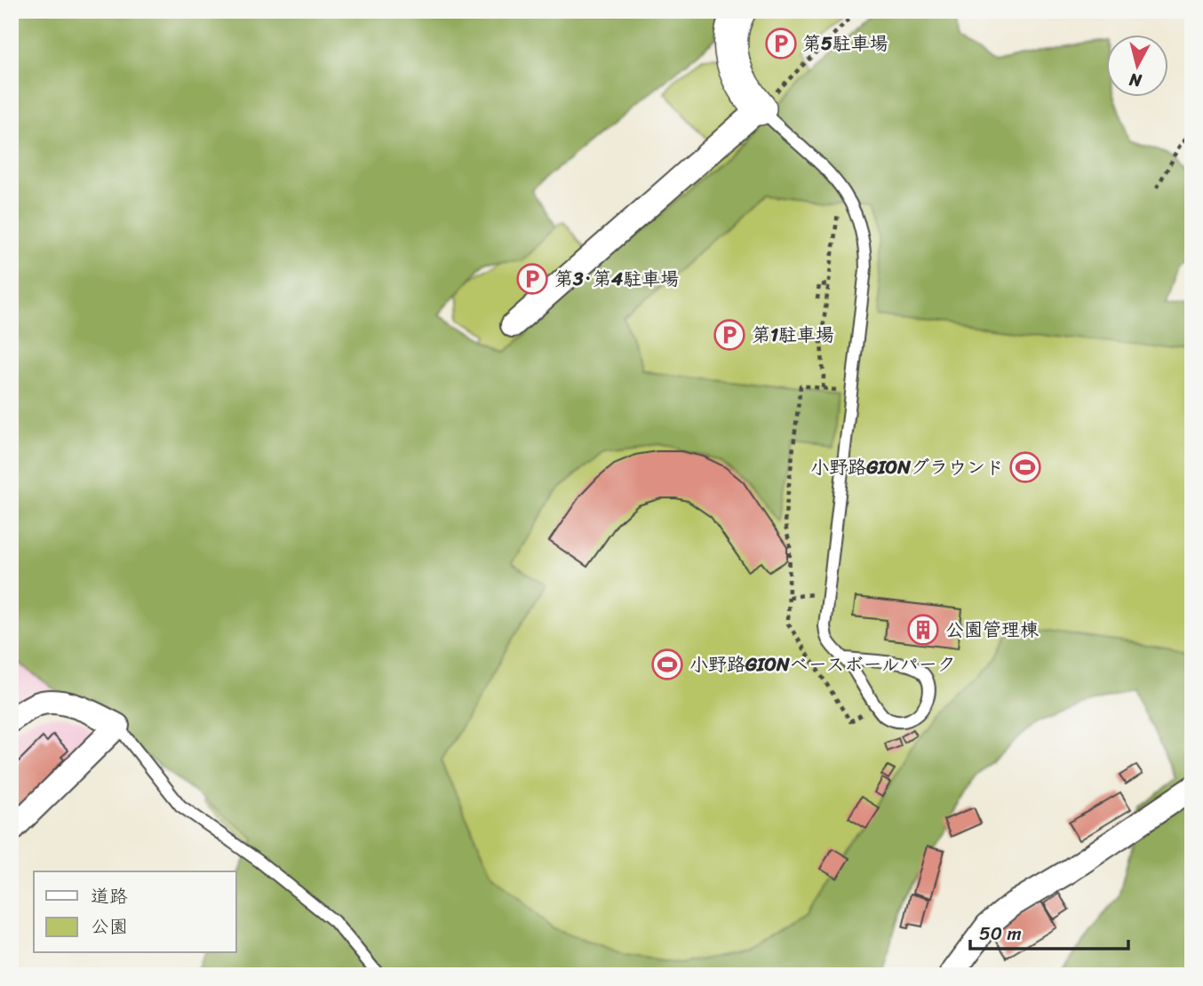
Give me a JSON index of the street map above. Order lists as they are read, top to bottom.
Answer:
{
  "places": {
    "parking": ["第5駐車場", "第3･第4駐車場", "第1駐車場"],
    "sports": ["小野路GIONグラウンド", "小野路GIONベースボールパーク"],
    "building": ["公園管理棟"]
  },
  "legend": ["道路", "公園"],
  "scale_bar": "50 m",
  "north": "bottom"
}
